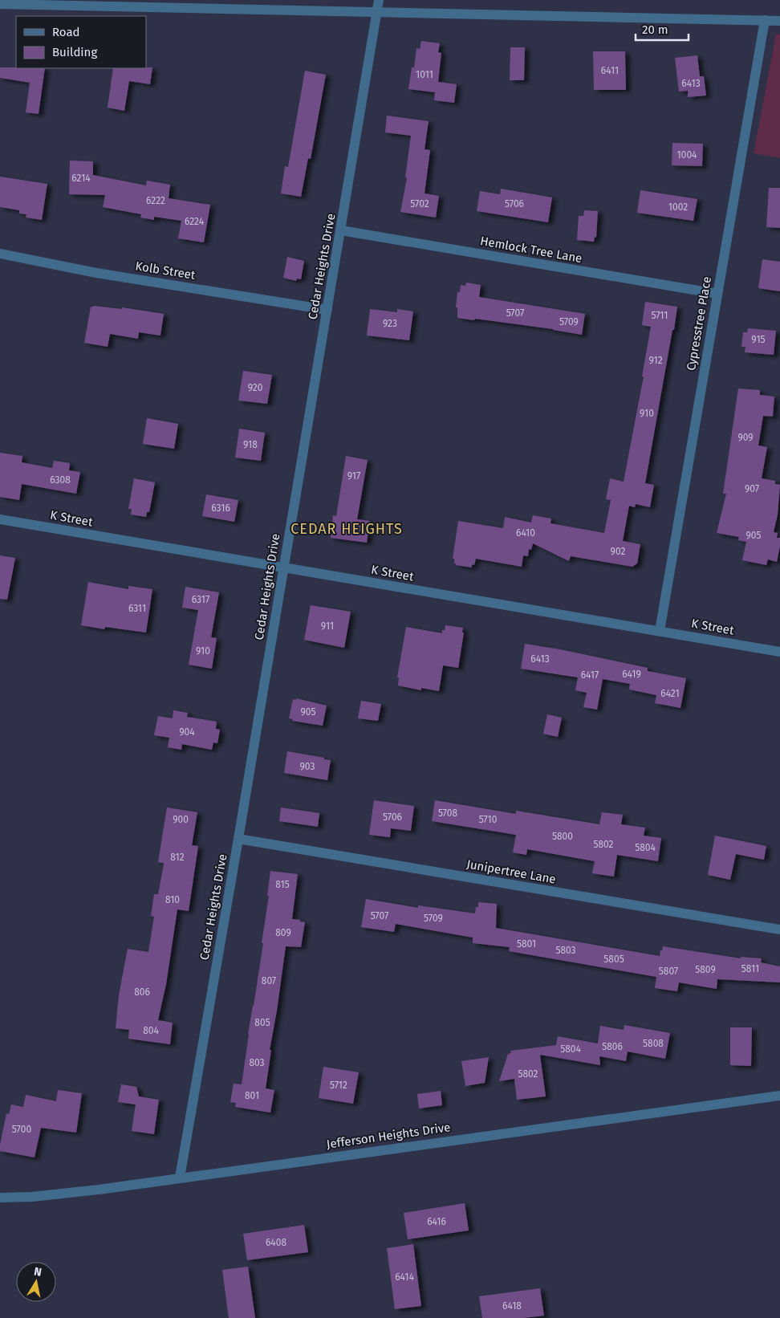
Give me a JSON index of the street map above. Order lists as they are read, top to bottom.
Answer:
{
  "streets": {
    "street": [
      "Hemlock Tree Lane",
      "Cedar Heights Drive",
      "Kolb Street",
      "Cypresstree Place",
      "K Street",
      "Junipertree Lane",
      "Jefferson Heights Drive"
    ]
  },
  "crossings": [
    ["Hemlock Tree Lane", "Cedar Heights Drive"],
    ["Hemlock Tree Lane", "Cypresstree Place"],
    ["Cedar Heights Drive", "Kolb Street"],
    ["Cedar Heights Drive", "K Street"],
    ["Cedar Heights Drive", "Junipertree Lane"],
    ["Cedar Heights Drive", "Jefferson Heights Drive"],
    ["Cypresstree Place", "K Street"]
  ],
  "districts": ["CEDAR HEIGHTS"],
  "house_numbers": [
    "6411",
    "1011",
    "6413",
    "1004",
    "6214",
    "6222",
    "5702",
    "5706",
    "1002",
    "6224",
    "5707",
    "5711",
    "5709",
    "923",
    "915",
    "912",
    "920",
    "910",
    "909",
    "918",
    "917",
    "6308",
    "907",
    "6316",
    "6410",
    "905",
    "902",
    "6317",
    "6311",
    "911",
    "910",
    "6413",
    "6419",
    "6417",
    "6421",
    "905",
    "904",
    "903",
    "5708",
    "5706",
    "900",
    "5710",
    "5800",
    "5802",
    "5804",
    "812",
    "815",
    "810",
    "5707",
    "5709",
    "809",
    "5801",
    "5803",
    "5805",
    "5811",
    "5809",
    "5807",
    "807",
    "806",
    "805",
    "804",
    "5808",
    "5806",
    "5804",
    "803",
    "5802",
    "5712",
    "801",
    "5700",
    "6416",
    "6408",
    "6414",
    "6418"
  ],
  "legend": ["Road", "Building"],
  "scale_bar": "20 m",
  "north": "top"
}
